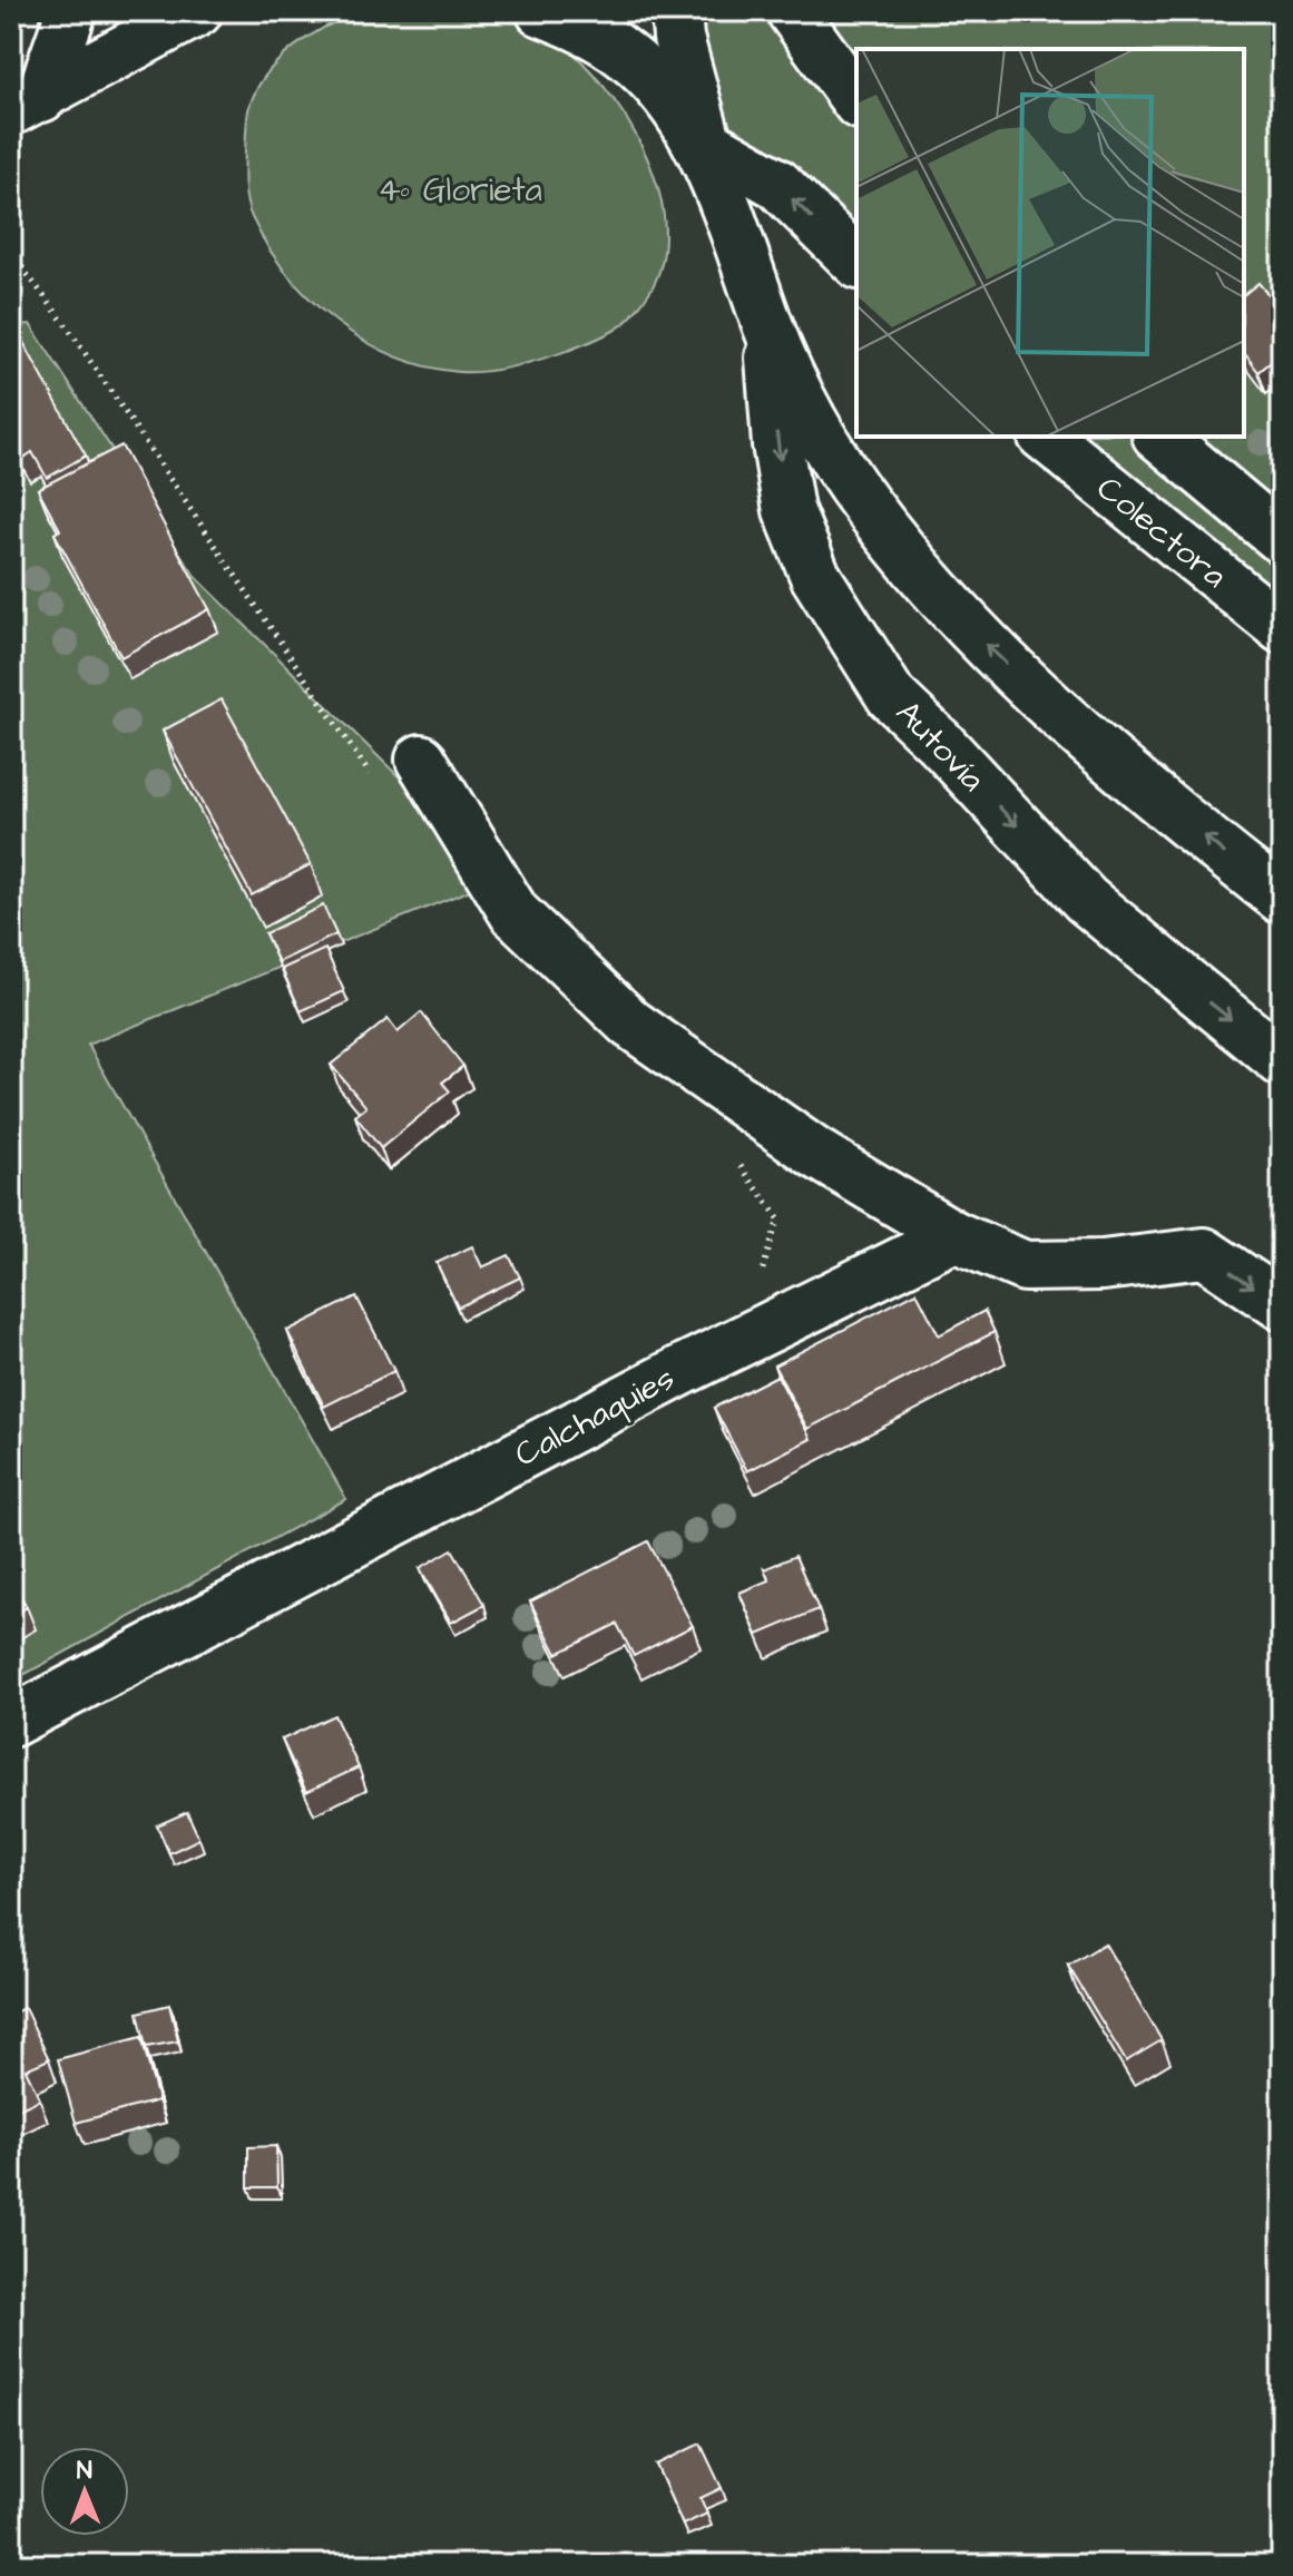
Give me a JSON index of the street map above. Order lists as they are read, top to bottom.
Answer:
{
  "streets": {
    "street": ["Colectora", "Autovía", "Calchaquies"]
  },
  "parks": ["4º Glorieta"],
  "north": "top"
}
